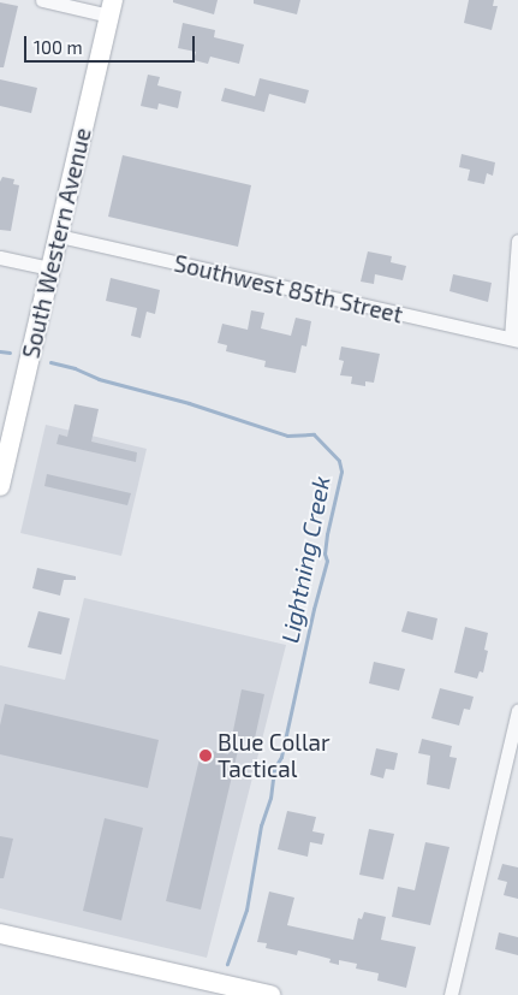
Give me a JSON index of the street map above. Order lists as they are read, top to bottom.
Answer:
{
  "streets": {
    "main road": ["South Western Avenue"],
    "street": ["Southwest 85th Street"]
  },
  "crossings": [
    ["South Western Avenue", "Southwest 85th Street"]
  ],
  "water": ["Lightning Creek"],
  "places": ["Blue Collar Tactical"],
  "scale_bar": "100 m"
}
